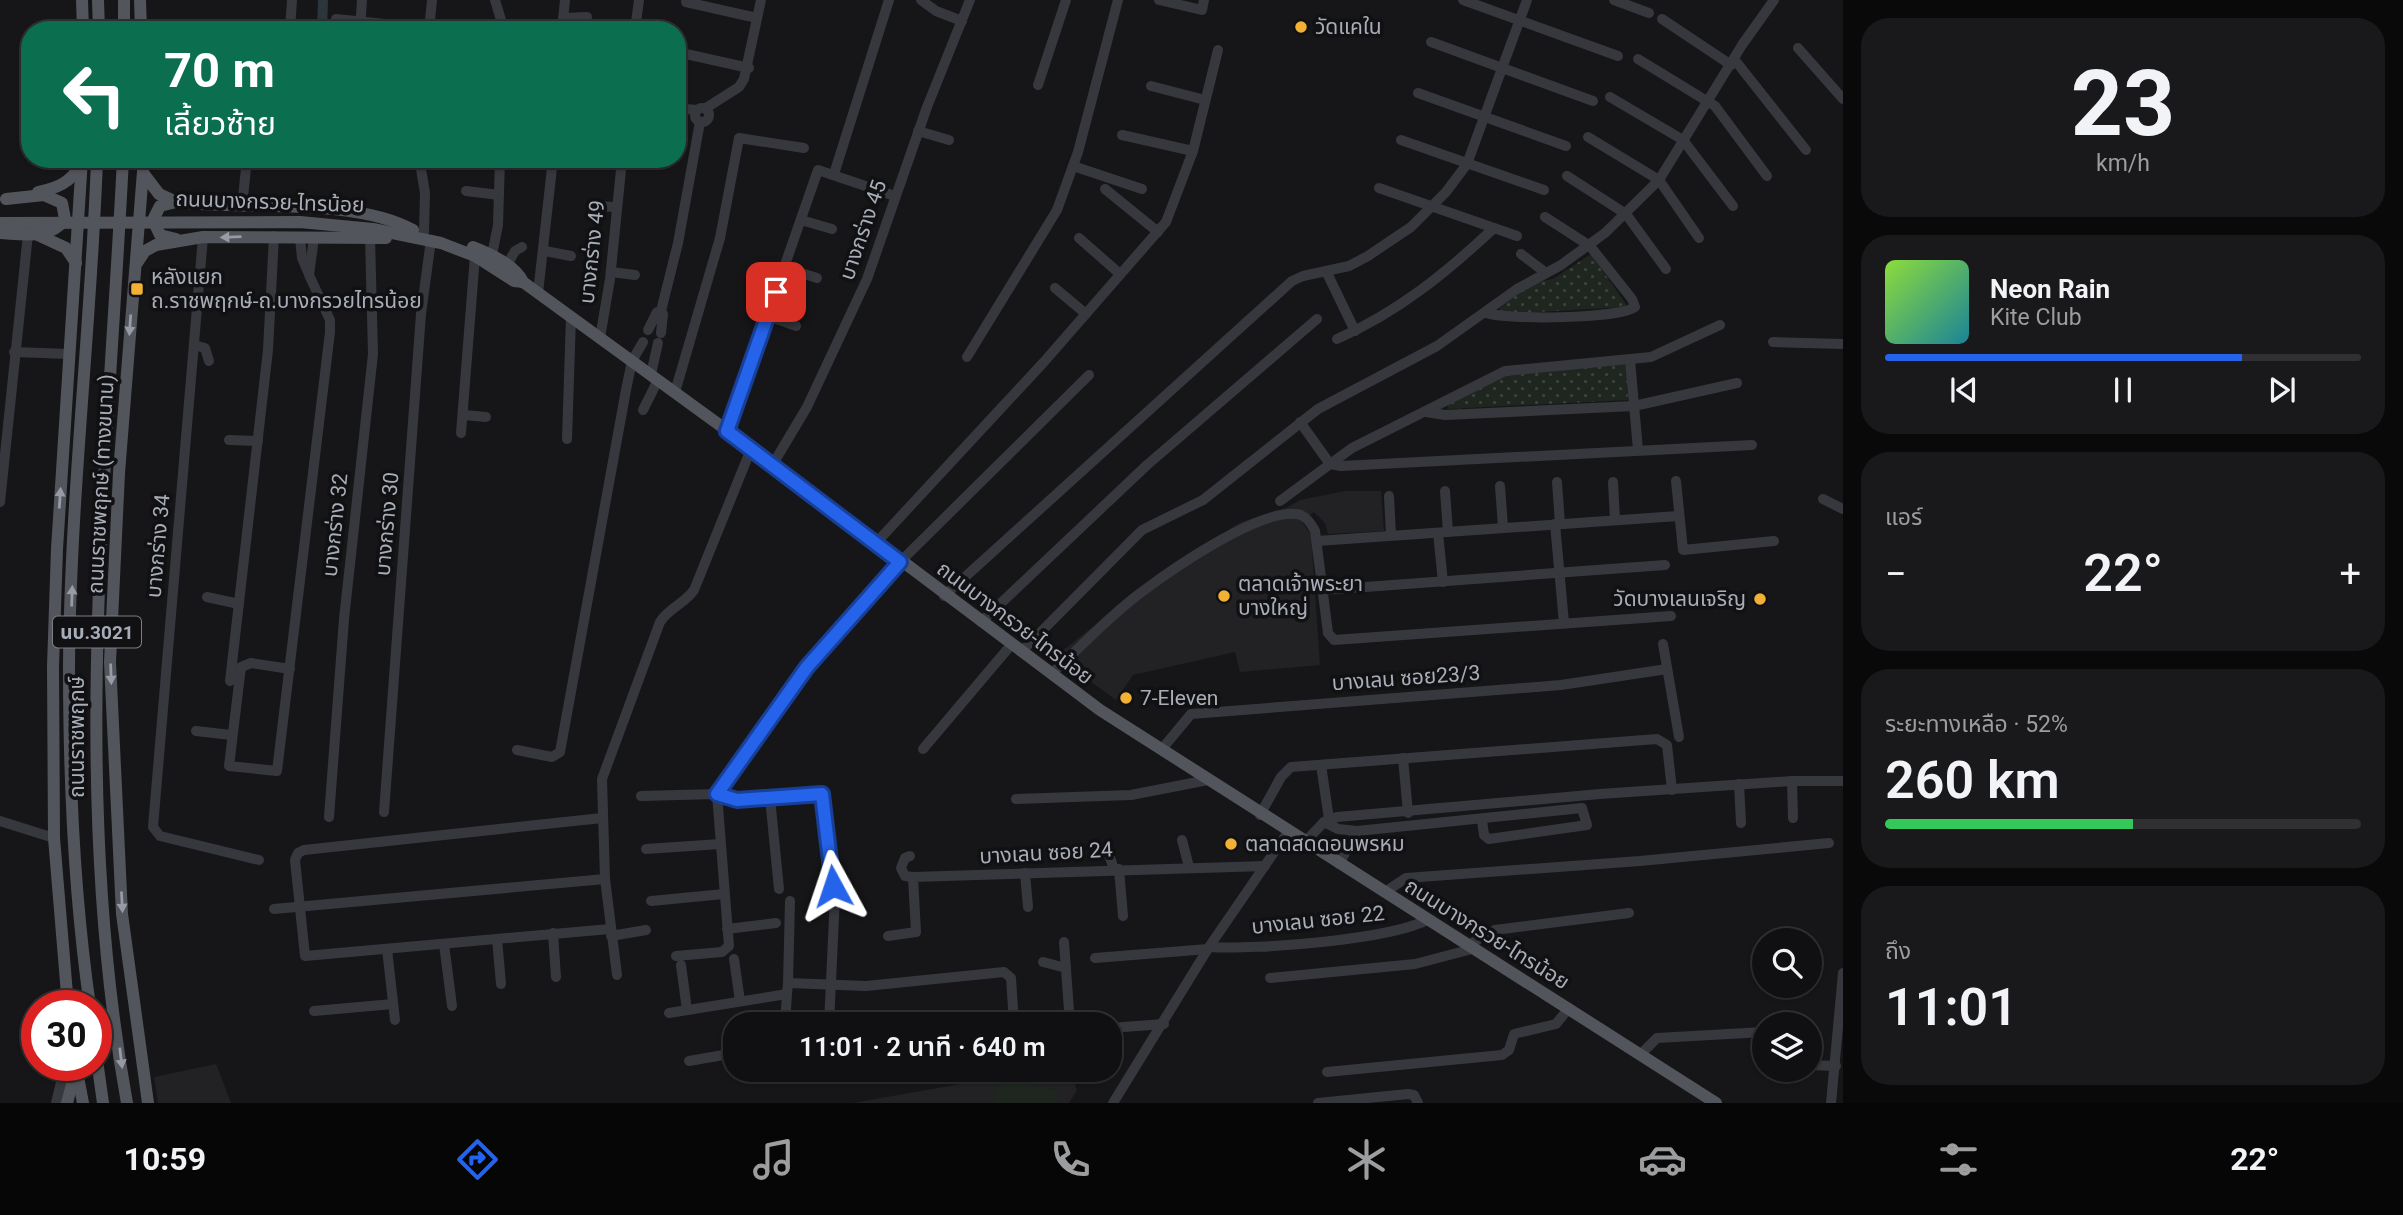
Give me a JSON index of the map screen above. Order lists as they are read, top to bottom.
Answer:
{
  "streets": {
    "main road": [
      "ถนนบางกรวย-ไทรน้อย",
      "ถนนราชพฤกษ์ (ทางขนาน)",
      "นบ.3021",
      "ถนนราชพฤกษ์"
    ],
    "street": [
      "บางกร่าง 45",
      "บางกร่าง 49",
      "บางกร่าง 30",
      "บางกร่าง 32",
      "บางกร่าง 34",
      "บางเลน ซอย23/3",
      "บางเลน ซอย 24",
      "บางเลน ซอย 22"
    ]
  },
  "crossings": [
    ["ถนนบางกรวย-ไทรน้อย", "บางกร่าง 45"],
    ["ถนนบางกรวย-ไทรน้อย", "บางกร่าง 49"],
    ["ถนนบางกรวย-ไทรน้อย", "บางกร่าง 30"],
    ["ถนนบางกรวย-ไทรน้อย", "บางเลน ซอย23/3"],
    ["ถนนบางกรวย-ไทรน้อย", "บางเลน ซอย 22"]
  ],
  "places": {
    "other": [
      "วัดแคใน",
      "ตลาดเจ้าพระยา บางใหญ่",
      "วัดบางเลนเจริญ",
      "7-Eleven",
      "ตลาดสดดอนพรหม"
    ],
    "transit": ["หลังแยก ถ.ราชพฤกษ์-ถ.บางกรวยไทรน้อย"]
  },
  "page": {
    "tile": [
      ["23", "km/h"],
      "แอร์",
      ["ระยะทางเหลือ · 52%", "260 km"],
      ["ถึง", "11:01"]
    ],
    "turn": ["70 m", "เลี้ยวซ้าย"],
    "song": ["Neon Rain", "Kite Club"],
    "heat": ["−", "22°", "+"],
    "limit": "30",
    "trip": "11:01 · 2 นาที · 640 m",
    "tabs": ["10:59", "22°"]
  }
}
